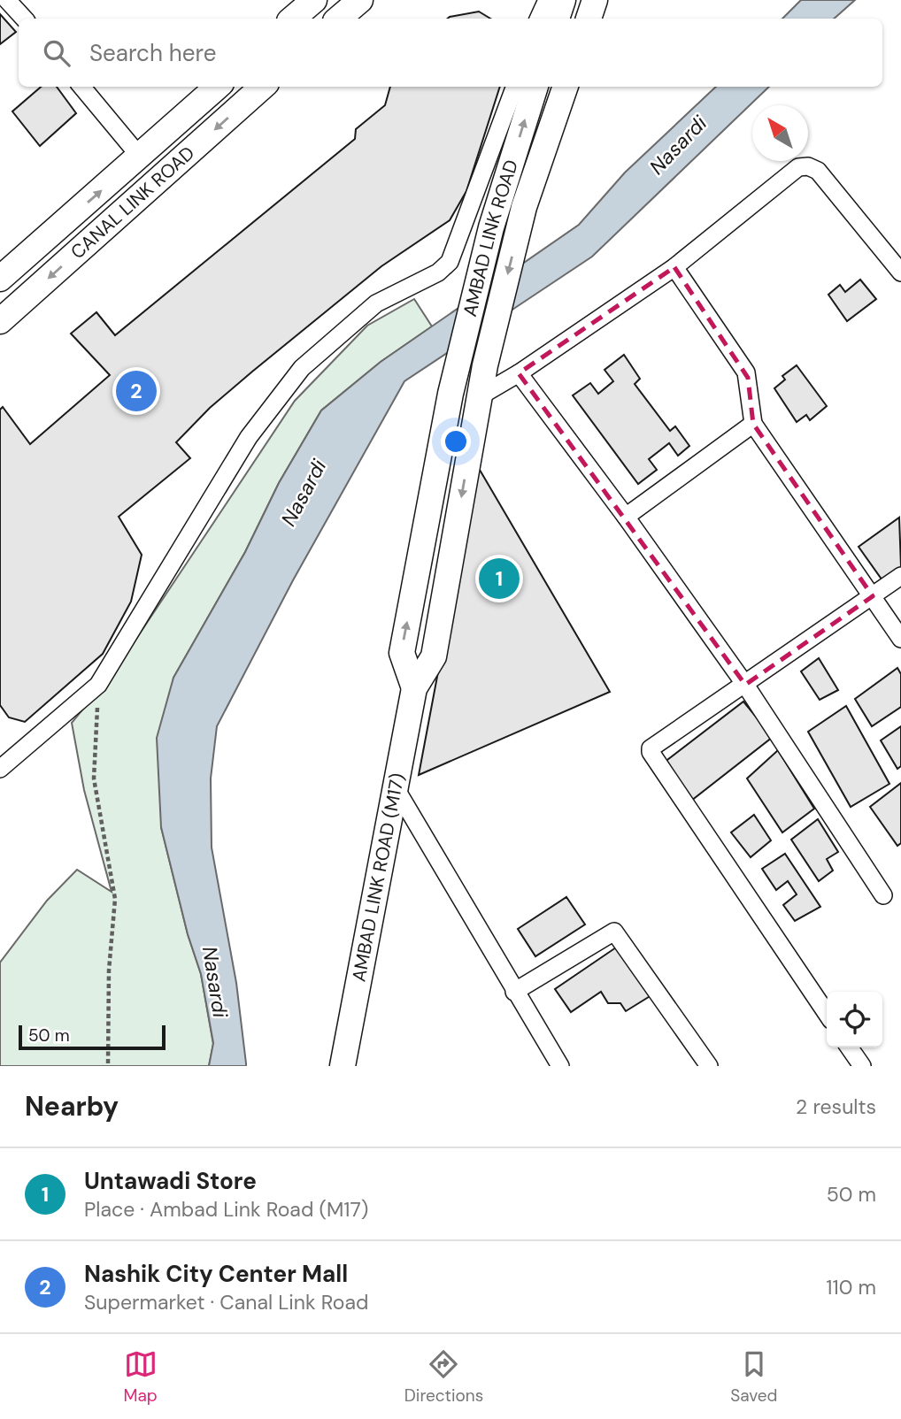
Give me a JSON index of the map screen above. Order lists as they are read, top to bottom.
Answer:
{
  "streets": {
    "main road": ["CANAL LINK ROAD", "AMBAD LINK ROAD", "AMBAD LINK ROAD (M17)"]
  },
  "crossings": [
    ["AMBAD LINK ROAD", "AMBAD LINK ROAD (M17)"]
  ],
  "water": ["Nasardi"],
  "scale_bar": "50 m",
  "north": "top left",
  "page": {
    "search": "Search here",
    "pins": ["2", "1"],
    "scale": "50 m",
    "heading": ["Nearby", "2 results"],
    "list": [
      {
        "mark": "1",
        "name": "Untawadi Store",
        "note": "Place · Ambad Link Road (M17)",
        "value": "50 m"
      },
      {
        "mark": "2",
        "name": "Nashik City Center Mall",
        "note": "Supermarket · Canal Link Road",
        "value": "110 m"
      }
    ],
    "nav": ["Map", "Directions", "Saved"]
  }
}
